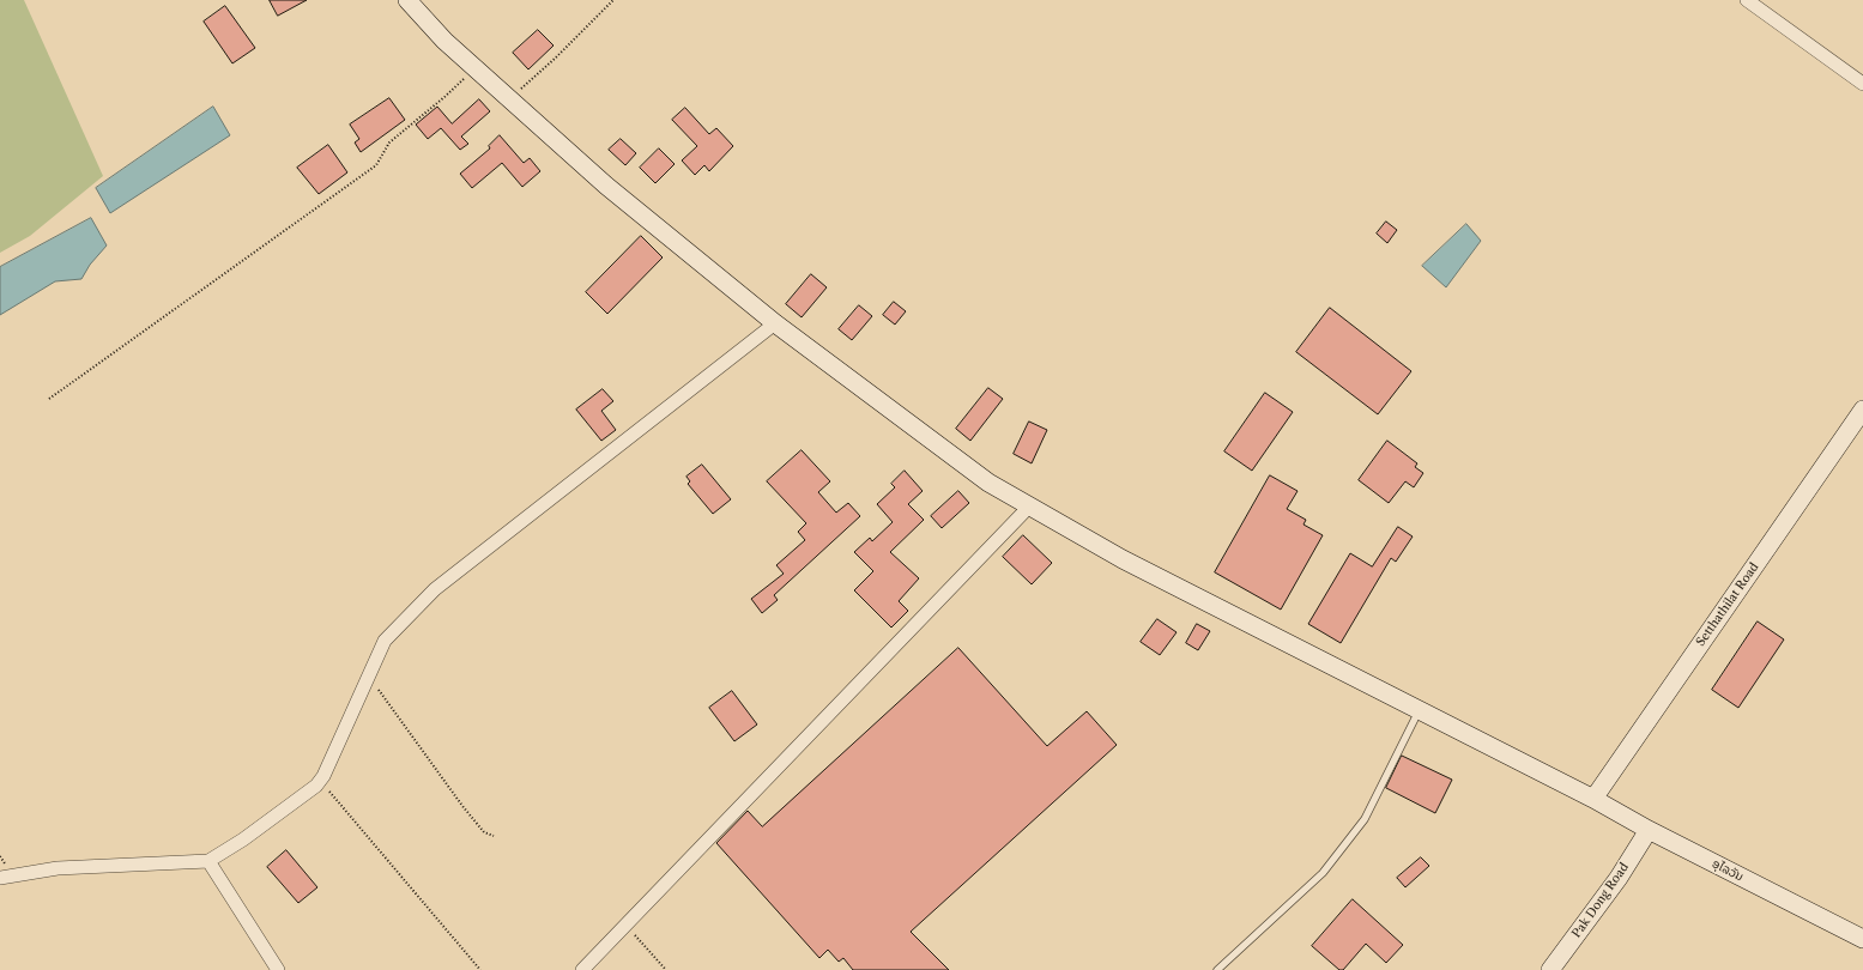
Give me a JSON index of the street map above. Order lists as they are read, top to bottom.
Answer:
{
  "streets": {
    "street": ["Setthathilat Road", "ອຸໄລວັນ", "Pak Dong Road"]
  },
  "crossings": [
    ["Setthathilat Road", "ອຸໄລວັນ"],
    ["ອຸໄລວັນ", "Pak Dong Road"]
  ]
}
